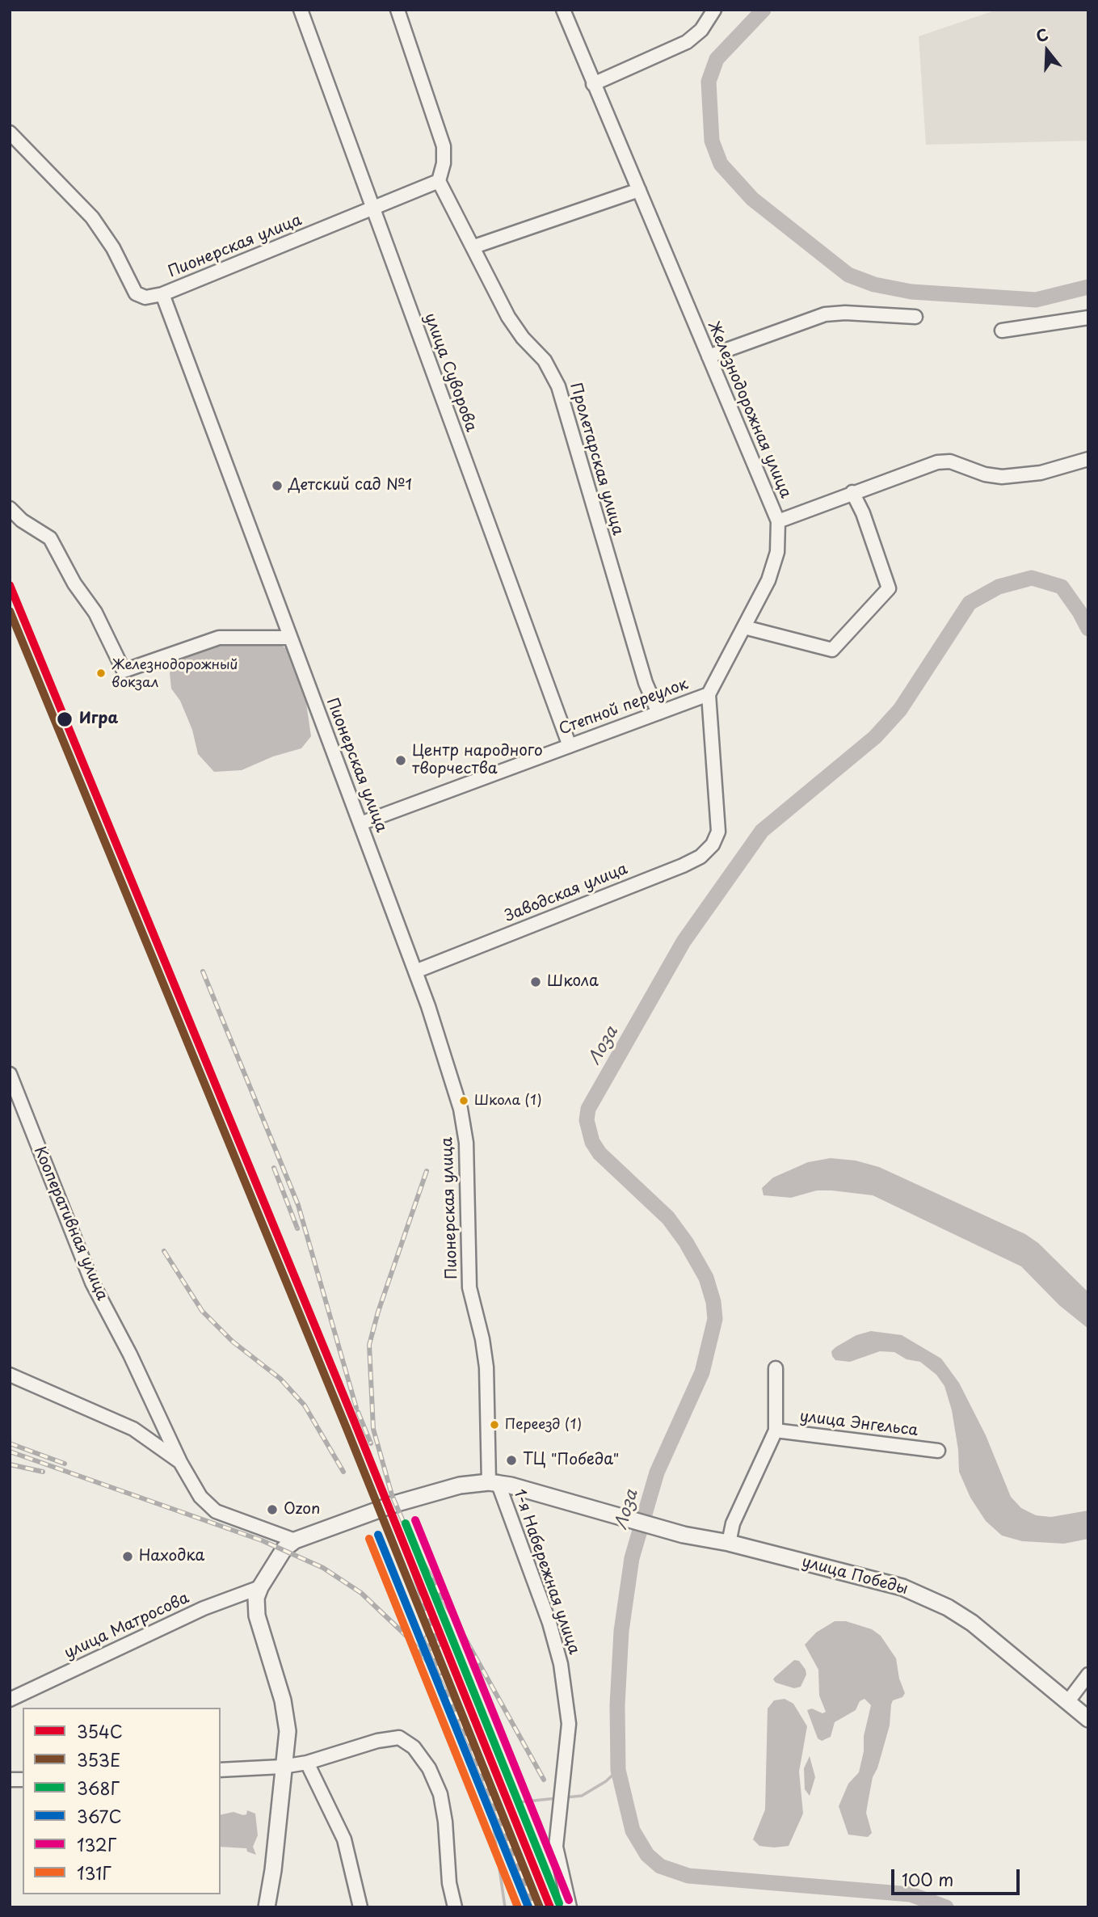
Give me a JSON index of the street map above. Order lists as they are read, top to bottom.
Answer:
{
  "streets": {
    "main road": ["улица Победы"],
    "street": [
      "Пионерская улица",
      "улица Суворова",
      "Железнодорожная улица",
      "Пролетарская улица",
      "Степной переулок",
      "Заводская улица",
      "Кооперативная улица",
      "улица Энгельса",
      "1-я Набережная улица",
      "улица Матросова"
    ]
  },
  "crossings": [
    ["Пионерская улица", "улица Суворова"],
    ["Пионерская улица", "Пролетарская улица"],
    ["Пионерская улица", "Степной переулок"],
    ["Пионерская улица", "Заводская улица"],
    ["Пионерская улица", "1-я Набережная улица"],
    ["Пионерская улица", "улица Победы"],
    ["улица Суворова", "Степной переулок"],
    ["Железнодорожная улица", "Степной переулок"],
    ["Железнодорожная улица", "Заводская улица"],
    ["Пролетарская улица", "Степной переулок"],
    ["Степной переулок", "Заводская улица"],
    ["1-я Набережная улица", "улица Победы"]
  ],
  "water": ["Лоза"],
  "places": [
    "Детский сад №1",
    "Железнодорожный вокзал",
    "Игра",
    "Центр народного творчества",
    "Школа",
    "Школа (1)",
    "Переезд (1)",
    "ТЦ \"Победа\"",
    "Ozon",
    "Находка"
  ],
  "lines": [
    "transit line 354С",
    "transit line 353Е",
    "transit line 132Г",
    "transit line 368Г",
    "transit line 367С",
    "transit line 131Г"
  ],
  "legend": [
    "354С",
    "353Е",
    "368Г",
    "367С",
    "132Г",
    "131Г"
  ],
  "scale_bar": "100 m",
  "north": "top"
}
